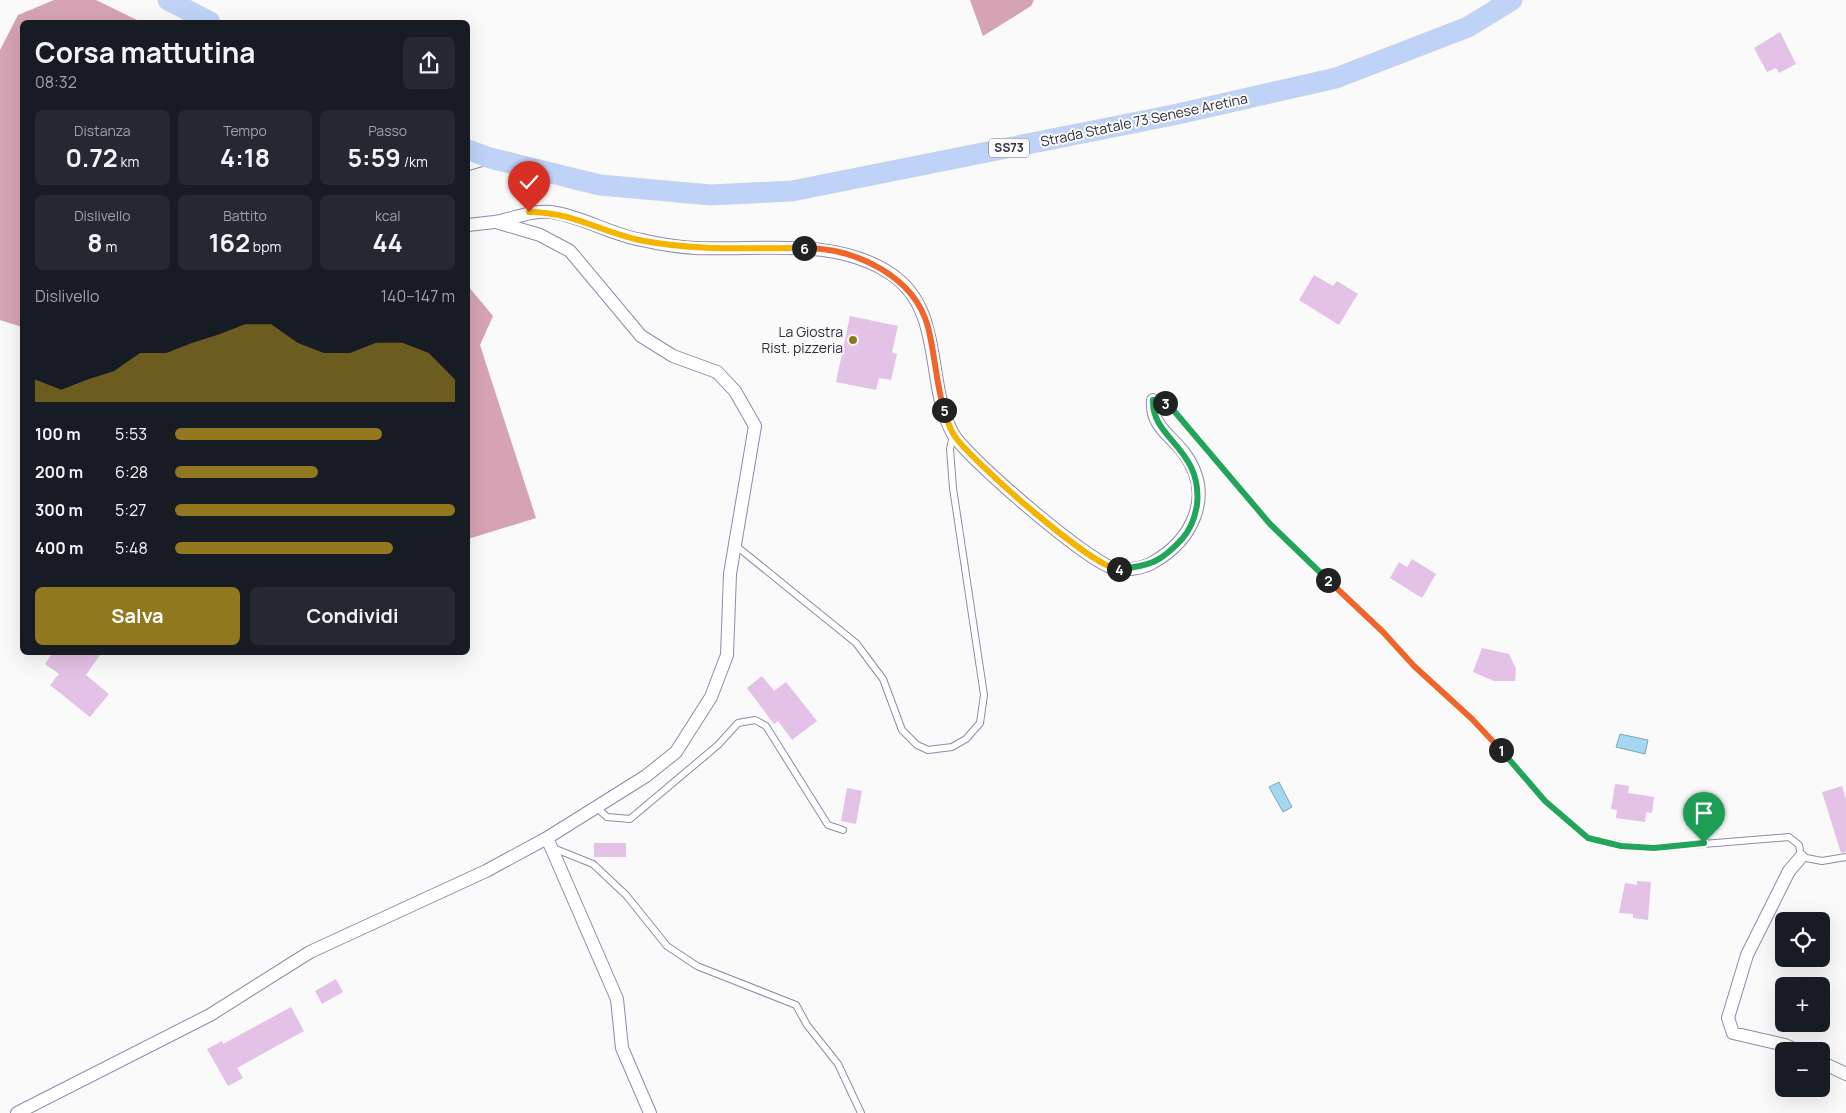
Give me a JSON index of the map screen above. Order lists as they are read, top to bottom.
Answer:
{
  "streets": {
    "main road": ["Strada Statale 73 Senese Aretina", "SS73"]
  },
  "places": ["La Giostra Rist. pizzeria"],
  "page": {
    "heading": ["Corsa mattutina", "08:32"],
    "stats": [
      ["Distanza", "0.72 km"],
      ["Tempo", "4:18"],
      ["Passo", "5:59 /km"],
      ["Dislivello", "8 m"],
      ["Battito", "162 bpm"],
      ["kcal", "44"]
    ],
    "pins": [
      "6",
      "3",
      "5",
      "4",
      "2",
      "1"
    ],
    "chart": ["Dislivello", "140–147 m"],
    "list": [
      {
        "name": "100 m",
        "note": "5:53"
      },
      {
        "name": "200 m",
        "note": "6:28"
      },
      {
        "name": "300 m",
        "note": "5:27"
      },
      {
        "name": "400 m",
        "note": "5:48"
      }
    ],
    "buttons": ["Salva", "Condividi"],
    "map_buttons": ["+", "−"]
  }
}
